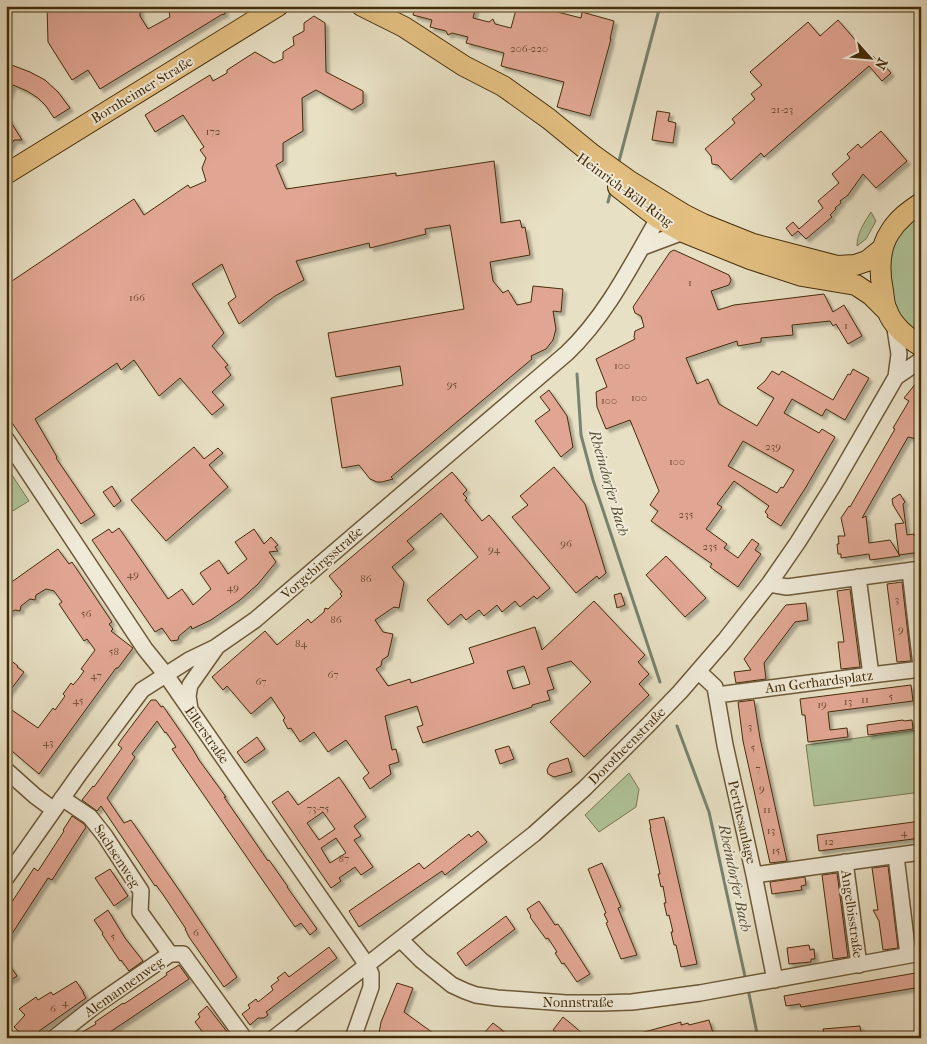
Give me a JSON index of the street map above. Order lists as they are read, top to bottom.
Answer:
{
  "streets": {
    "main road": ["Bornheimer Straße", "Heinrich-Böll-Ring"],
    "street": [
      "Vorgebirgsstraße",
      "Am Gerhardsplatz",
      "Ellerstraße",
      "Dorotheenstraße",
      "Perthesanlage",
      "Sachsenweg",
      "Angelbisstraße",
      "Alemannenweg",
      "Nonnstraße"
    ]
  },
  "crossings": [
    ["Heinrich-Böll-Ring", "Vorgebirgsstraße"],
    ["Heinrich-Böll-Ring", "Dorotheenstraße"],
    ["Vorgebirgsstraße", "Ellerstraße"],
    ["Vorgebirgsstraße", "Sachsenweg"],
    ["Am Gerhardsplatz", "Perthesanlage"],
    ["Ellerstraße", "Dorotheenstraße"],
    ["Dorotheenstraße", "Perthesanlage"],
    ["Dorotheenstraße", "Nonnstraße"],
    ["Perthesanlage", "Angelbisstraße"],
    ["Perthesanlage", "Nonnstraße"],
    ["Sachsenweg", "Alemannenweg"],
    ["Angelbisstraße", "Nonnstraße"]
  ],
  "water": ["Rheindorfer Bach"],
  "house_numbers": [
    "206-220",
    "21-23",
    "172",
    "1",
    "166",
    "1",
    "100",
    "95",
    "100",
    "100",
    "239",
    "100",
    "235",
    "96",
    "235",
    "94",
    "49",
    "86",
    "49",
    "3",
    "56",
    "86",
    "9",
    "84",
    "58",
    "67",
    "47",
    "67",
    "5",
    "11",
    "45",
    "13",
    "19",
    "3",
    "43",
    "5",
    "7",
    "9",
    "73-75",
    "11",
    "13",
    "4",
    "12",
    "15",
    "87",
    "6",
    "5",
    "4",
    "6"
  ],
  "north": "bottom right"
}
